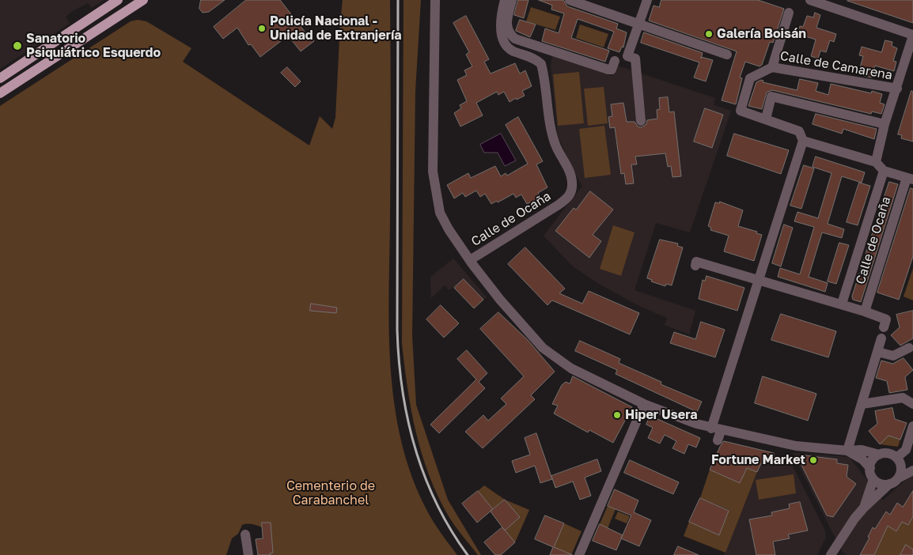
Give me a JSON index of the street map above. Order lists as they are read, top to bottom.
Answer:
{
  "streets": {
    "street": ["Calle de Camarena", "Calle de Ocaña"]
  },
  "parks": ["Cementerio de Carabanchel"],
  "places": [
    "Policía Nacional - Unidad de Extranjería",
    "Galería Boisán",
    "Sanatorio Psiquiátrico Esquerdo",
    "Hiper Usera",
    "Fortune Market"
  ]
}
